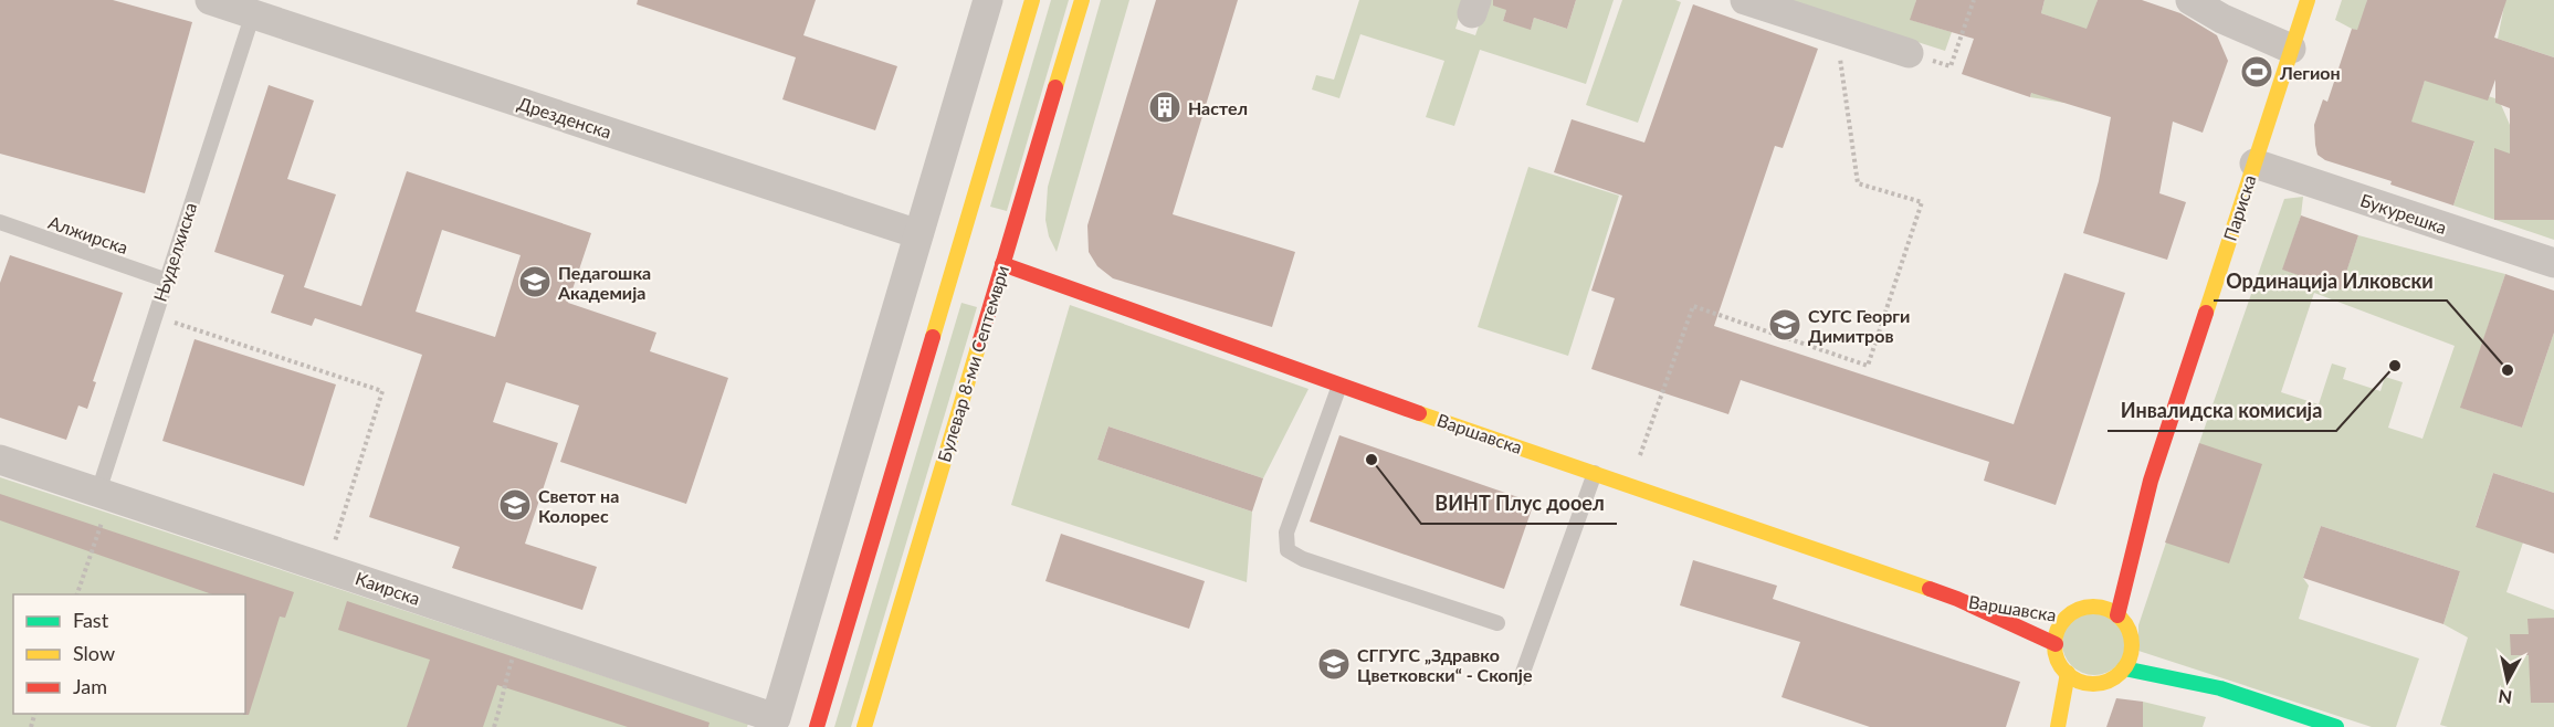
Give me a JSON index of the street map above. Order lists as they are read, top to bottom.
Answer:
{
  "streets": {
    "street": [
      "Дрезденска",
      "Париска",
      "Букурешка",
      "Булевар 8-ми Септември",
      "Варшавска",
      "Каирска"
    ],
    "lane": ["Алжирска", "Њуделхиска"]
  },
  "crossings": [
    ["Дрезденска", "Њуделхиска"],
    ["Париска", "Букурешка"],
    ["Париска", "Варшавска"],
    ["Алжирска", "Њуделхиска"],
    ["Њуделхиска", "Каирска"],
    ["Булевар 8-ми Септември", "Варшавска"]
  ],
  "places": {
    "sports": ["Легион"],
    "building": ["Настел"],
    "school or university": [
      "Педагошка Академија",
      "СУГС Георги Димитров",
      "Светот на Колорес",
      "СГГУГС „Здравко Цветковски“ - Скопје"
    ],
    "other": ["Инвалидска комисија", "Ординација Илковски", "ВИНТ Плус дооел"]
  },
  "legend": ["Fast", "Slow", "Jam"],
  "north": "bottom"
}
